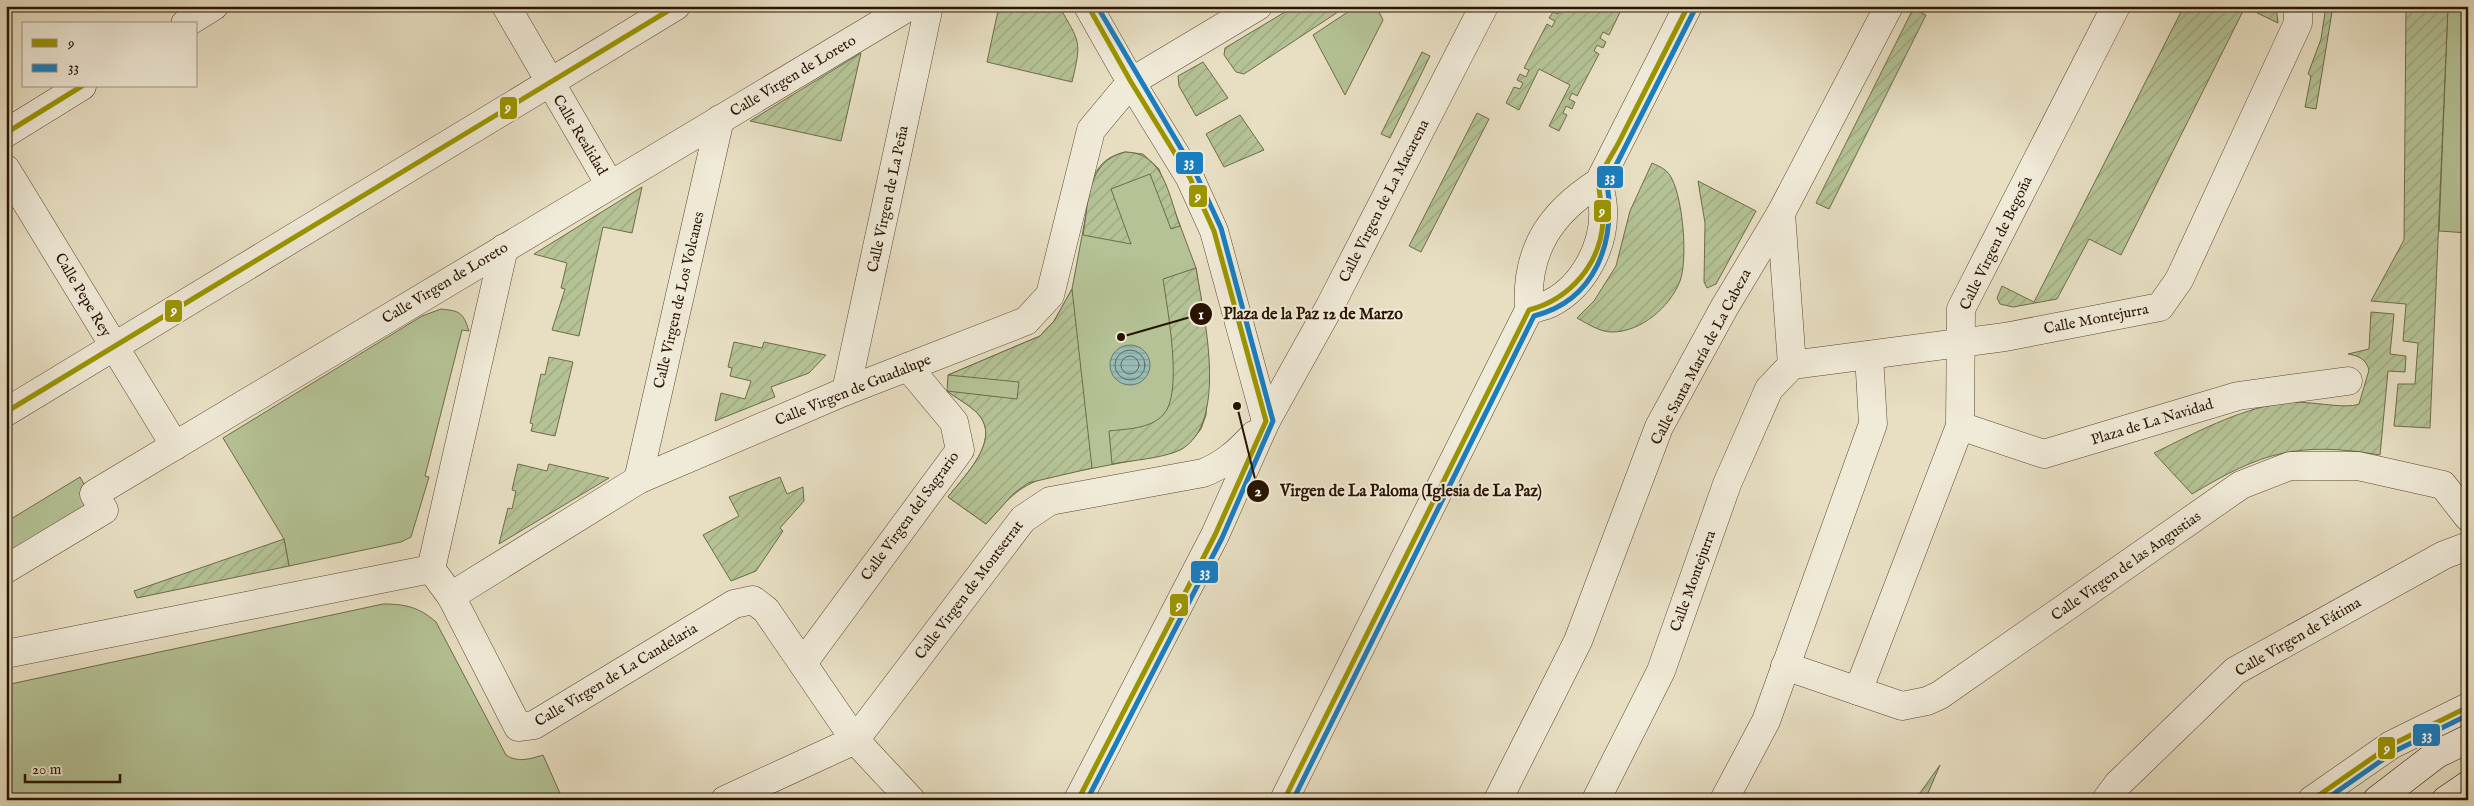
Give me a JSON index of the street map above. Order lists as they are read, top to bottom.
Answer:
{
  "streets": {
    "street": [
      "Calle Virgen de Loreto",
      "Calle Realidad",
      "Calle Virgen de La Peña",
      "Calle Virgen de La Macarena",
      "Calle Virgen de Begoña",
      "Calle Pepe Rey",
      "Calle Virgen de Los Volcanes",
      "Calle Montejurra",
      "Calle Santa María de La Cabeza",
      "Calle Virgen de Guadalupe",
      "Plaza de La Navidad",
      "Calle Virgen del Sagrario",
      "Calle Virgen de las Angustias",
      "Calle Virgen de Montserrat",
      "Calle Virgen de Fátima",
      "Calle Virgen de La Candelaria"
    ]
  },
  "crossings": [
    ["Calle Virgen de Loreto", "Calle Realidad"],
    ["Calle Virgen de Loreto", "Calle Pepe Rey"],
    ["Calle Virgen de Loreto", "Calle Virgen de Los Volcanes"],
    ["Calle Virgen de La Peña", "Calle Virgen de Guadalupe"],
    ["Calle Virgen de La Macarena", "Calle Virgen de Montserrat"],
    ["Calle Virgen de Begoña", "Calle Montejurra"],
    ["Calle Virgen de Begoña", "Plaza de La Navidad"],
    ["Calle Virgen de Begoña", "Calle Virgen de las Angustias"],
    ["Calle Virgen de Los Volcanes", "Calle Virgen de Guadalupe"],
    ["Calle Virgen de Guadalupe", "Calle Virgen del Sagrario"],
    ["Calle Virgen de Guadalupe", "Calle Virgen de La Candelaria"],
    ["Calle Virgen del Sagrario", "Calle Virgen de La Candelaria"],
    ["Calle Virgen de Montserrat", "Calle Virgen de La Candelaria"]
  ],
  "places": ["Plaza de la Paz 12 de Marzo", "Virgen de La Paloma (Iglesia de La Paz)"],
  "lines": ["transit line 9", "transit line 33"],
  "legend": ["9", "33"],
  "scale_bar": "20 m"
}
